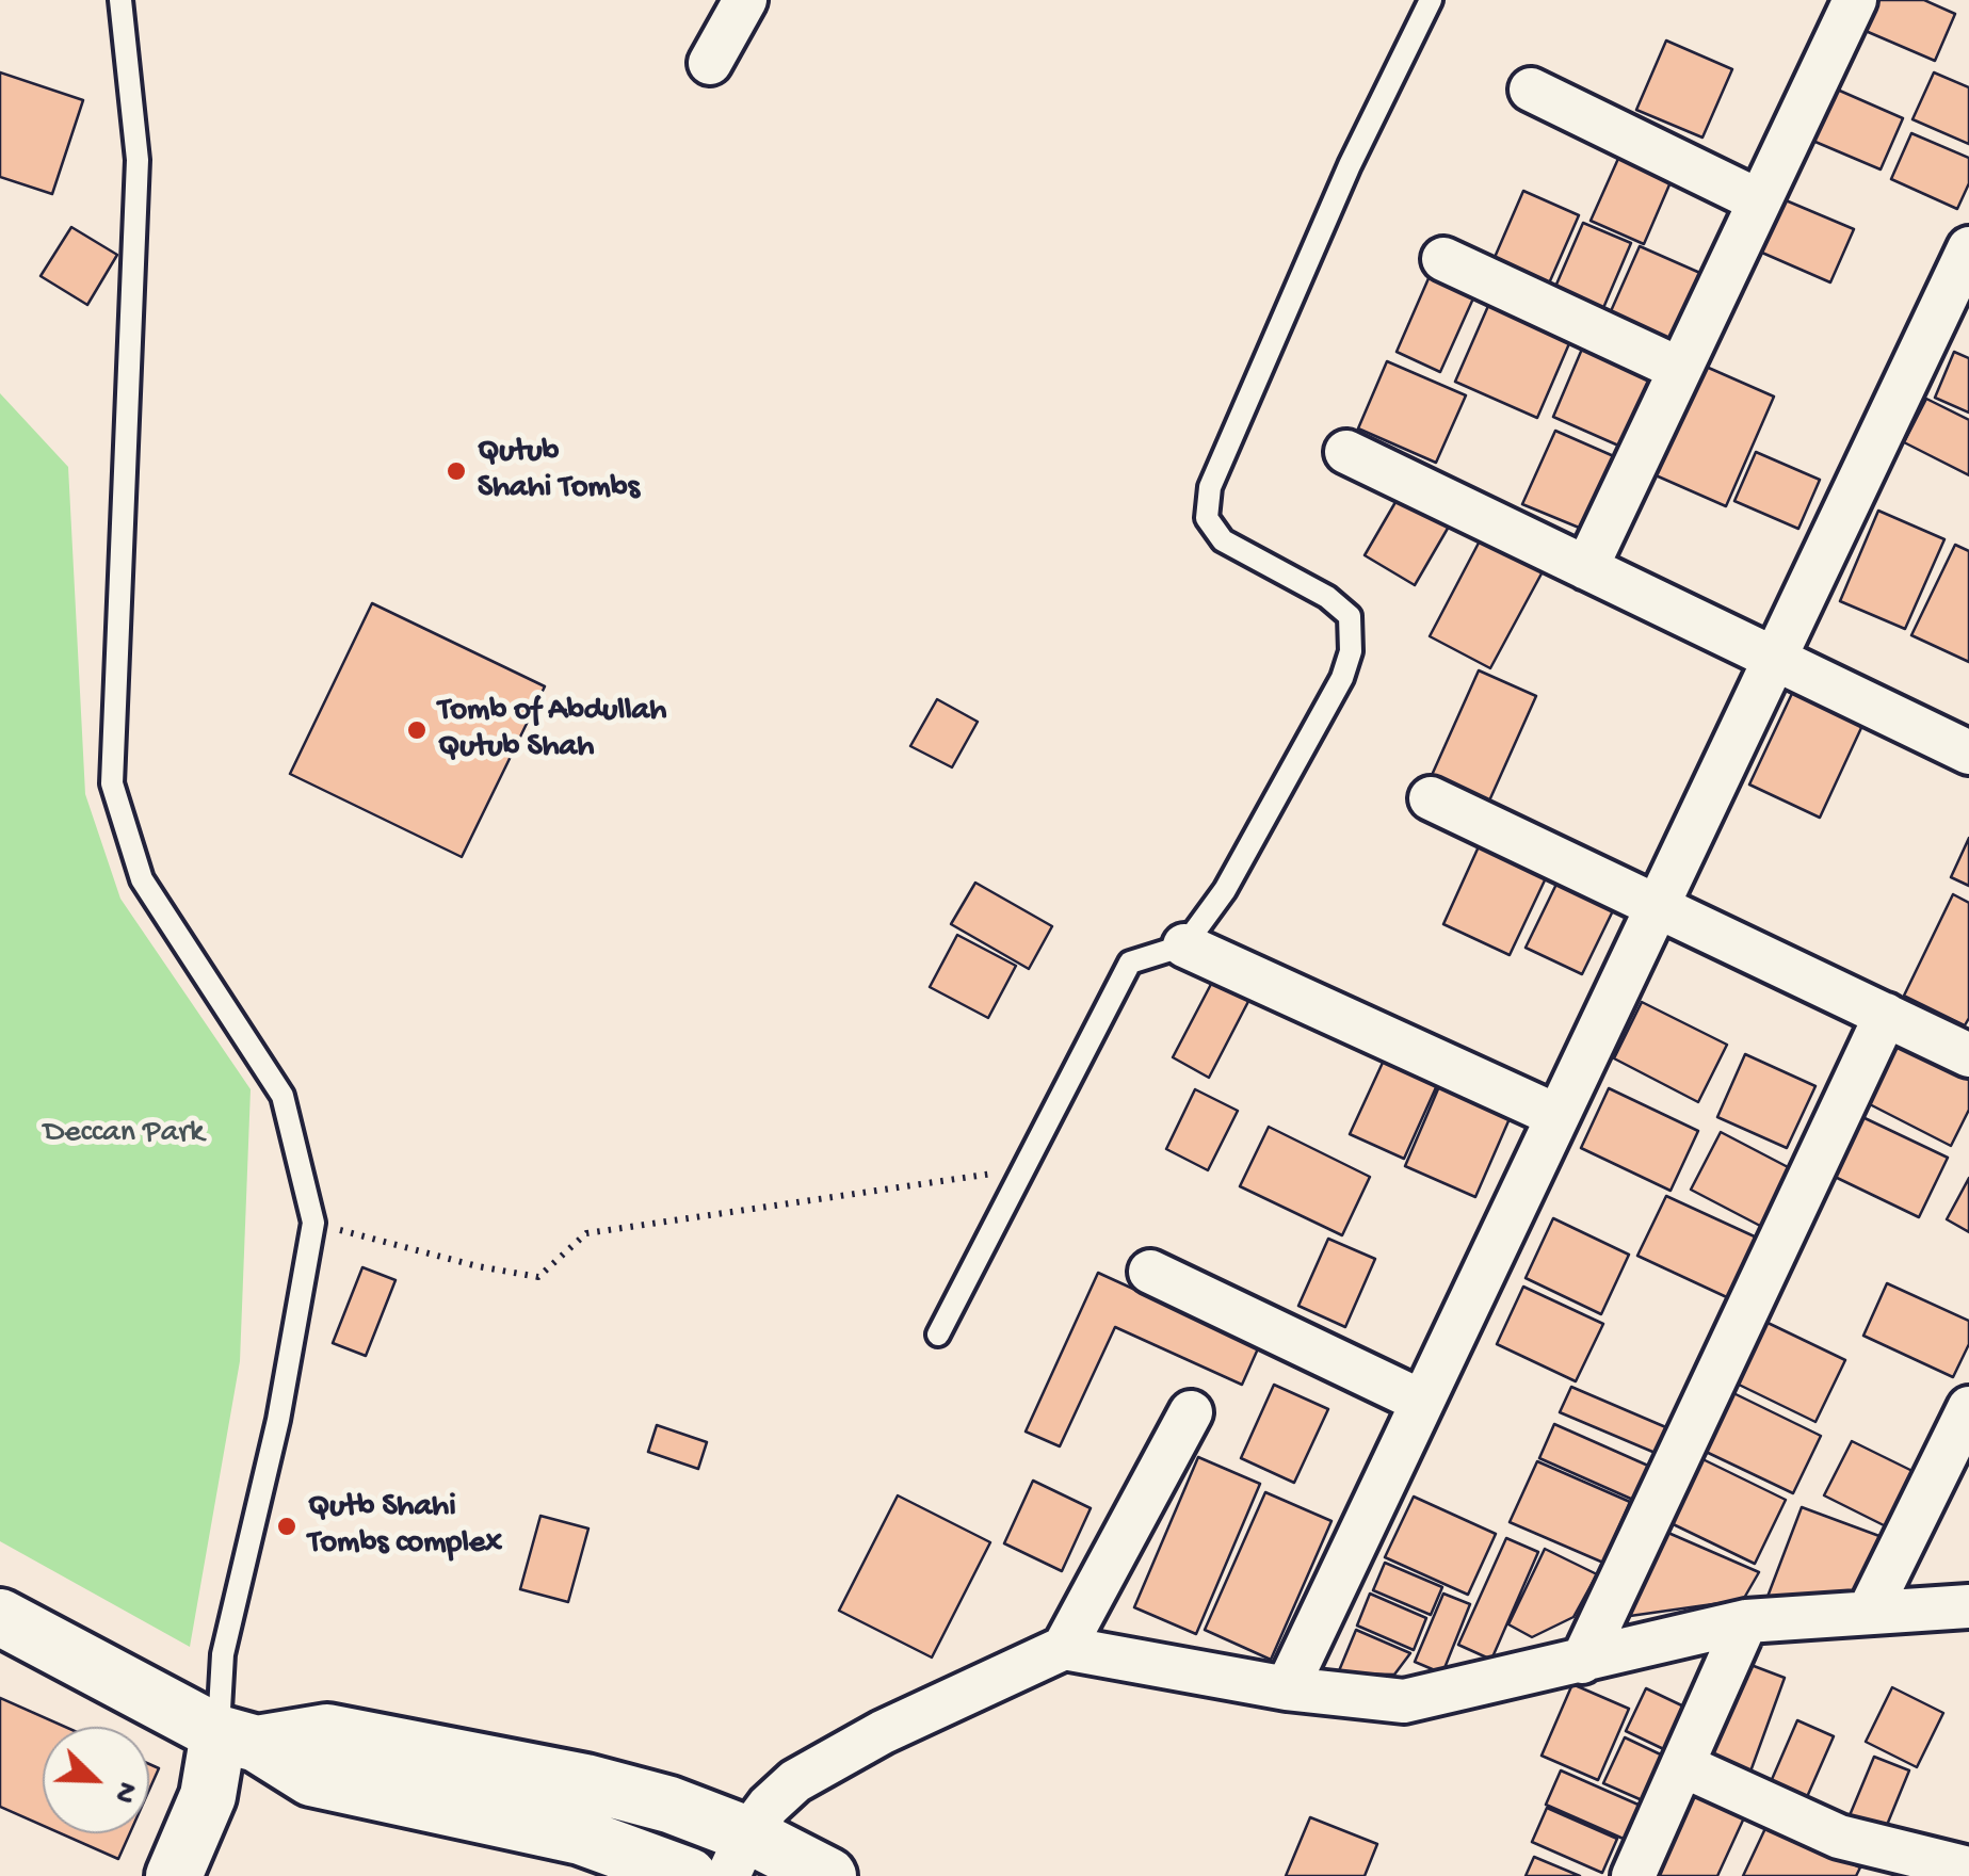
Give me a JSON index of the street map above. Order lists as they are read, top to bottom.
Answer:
{
  "parks": ["Deccan Park"],
  "places": ["Qutub Shahi Tombs", "Tomb of Abdullah Qutub Shah", "Qutb Shahi Tombs complex"],
  "north": "bottom right"
}
